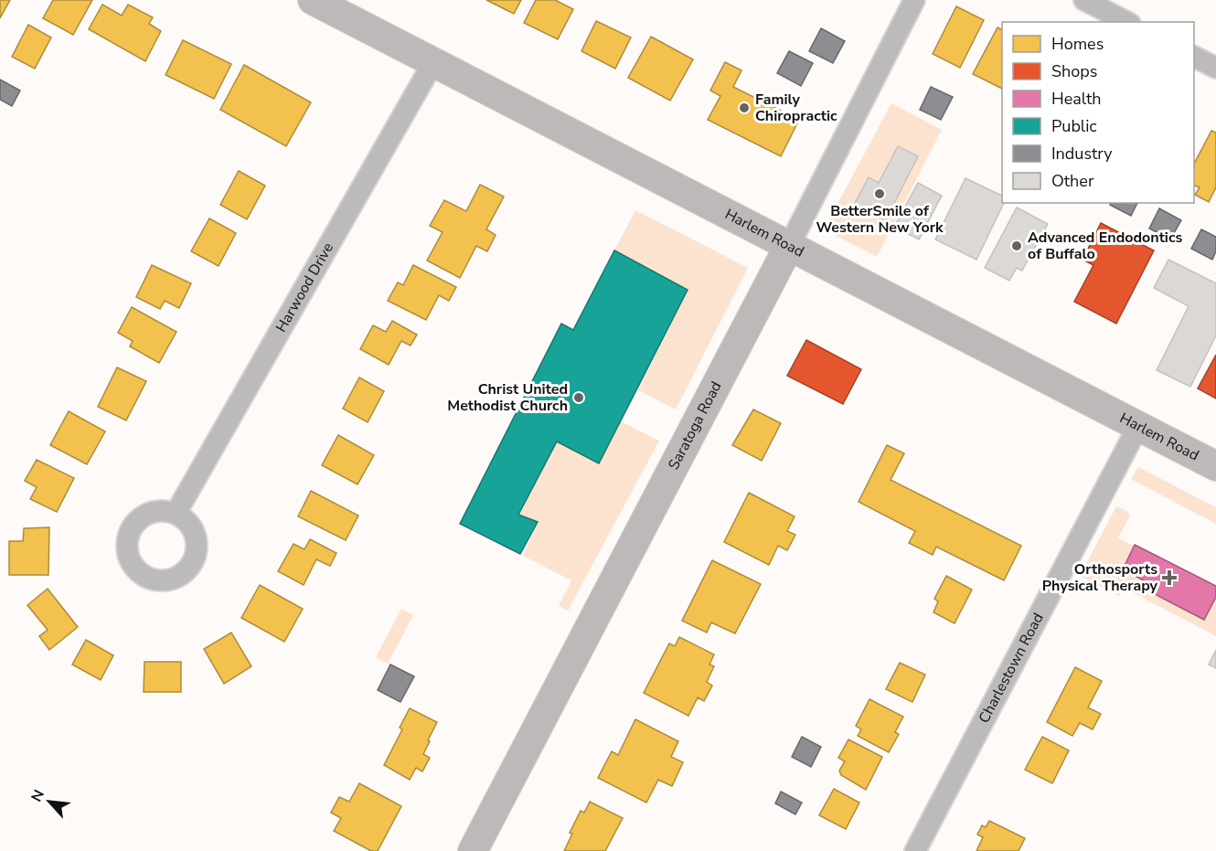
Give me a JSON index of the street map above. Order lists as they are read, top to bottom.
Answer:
{
  "streets": {
    "main road": ["Harlem Road", "Saratoga Road"],
    "street": ["Harwood Drive", "Charlestown Road"]
  },
  "crossings": [
    ["Harlem Road", "Harwood Drive"],
    ["Harlem Road", "Saratoga Road"],
    ["Harlem Road", "Charlestown Road"]
  ],
  "places": {
    "other": [
      "Family Chiropractic",
      "BetterSmile of Western New York",
      "Advanced Endodontics of Buffalo",
      "Christ United Methodist Church"
    ],
    "health": ["Orthosports Physical Therapy"]
  },
  "legend": [
    "Homes",
    "Shops",
    "Health",
    "Public",
    "Industry",
    "Other"
  ],
  "north": "top left"
}
